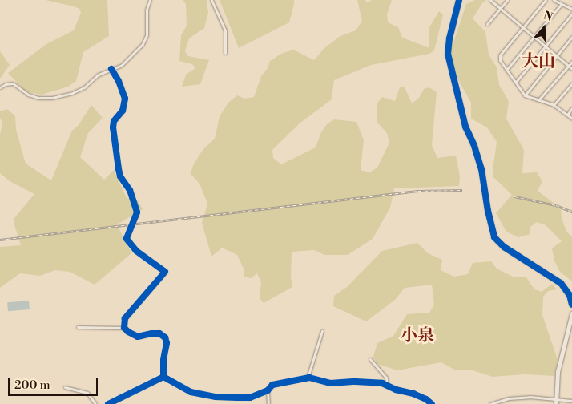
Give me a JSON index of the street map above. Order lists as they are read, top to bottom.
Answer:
{
  "districts": ["大山", "小泉"],
  "scale_bar": "200 m",
  "north": "top"
}
